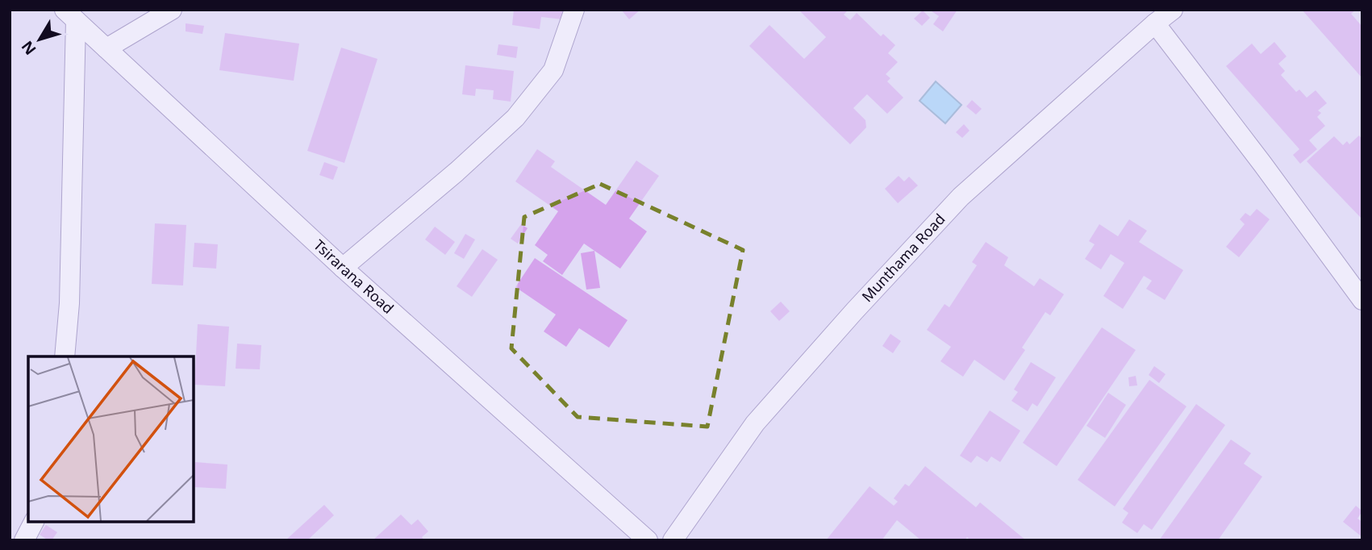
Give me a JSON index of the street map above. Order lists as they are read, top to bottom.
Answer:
{
  "streets": {
    "street": ["Munthama Road", "Tsirarana Road"]
  },
  "north": "bottom left"
}
